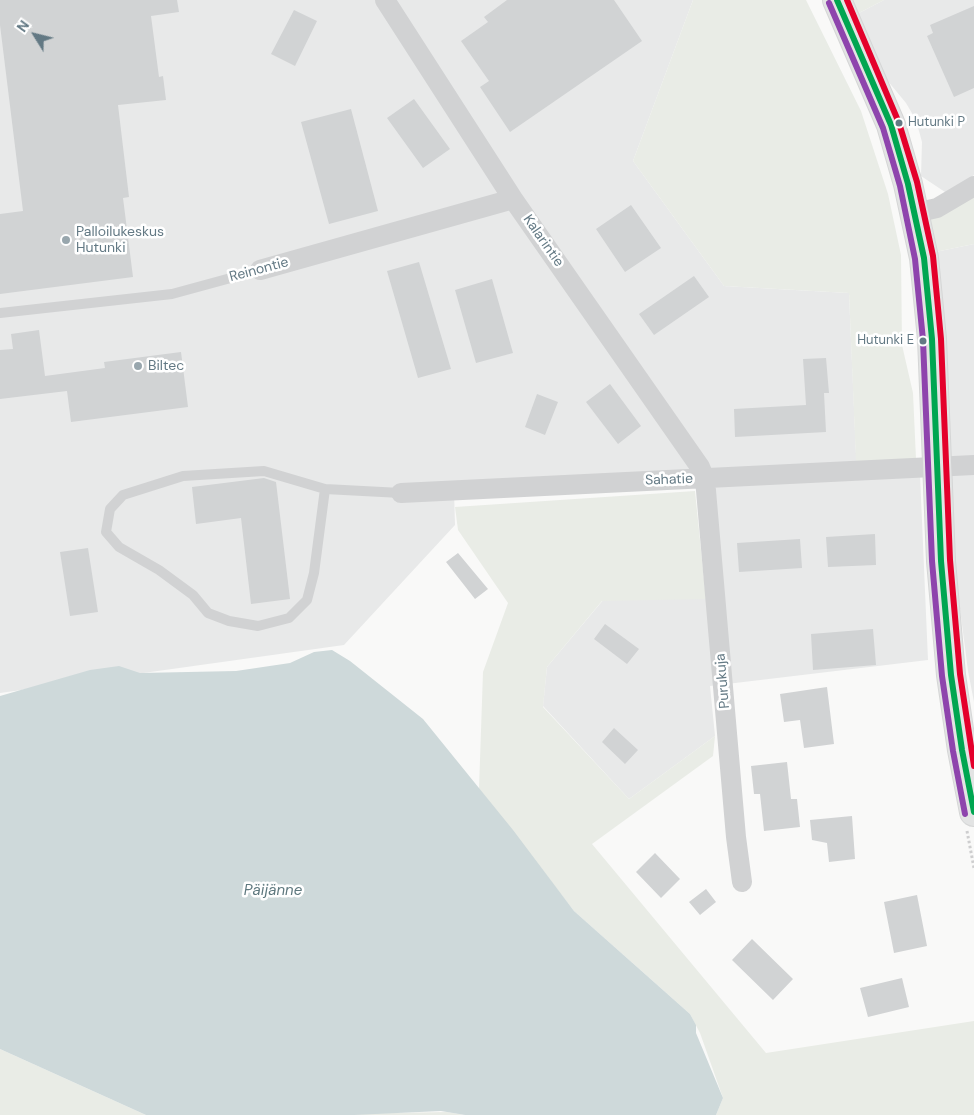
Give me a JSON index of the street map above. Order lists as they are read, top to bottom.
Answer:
{
  "streets": {
    "street": [
      "Kalarintie",
      "Reinontie",
      "Sahatie",
      "Purukuja"
    ]
  },
  "crossings": [
    ["Kalarintie", "Reinontie"],
    ["Kalarintie", "Sahatie"],
    ["Kalarintie", "Purukuja"],
    ["Sahatie", "Purukuja"]
  ],
  "water": ["Päijänne"],
  "places": [
    "Hutunki P",
    "Palloilukeskus Hutunki",
    "Hutunki E",
    "Biltec"
  ],
  "north": "top left"
}
